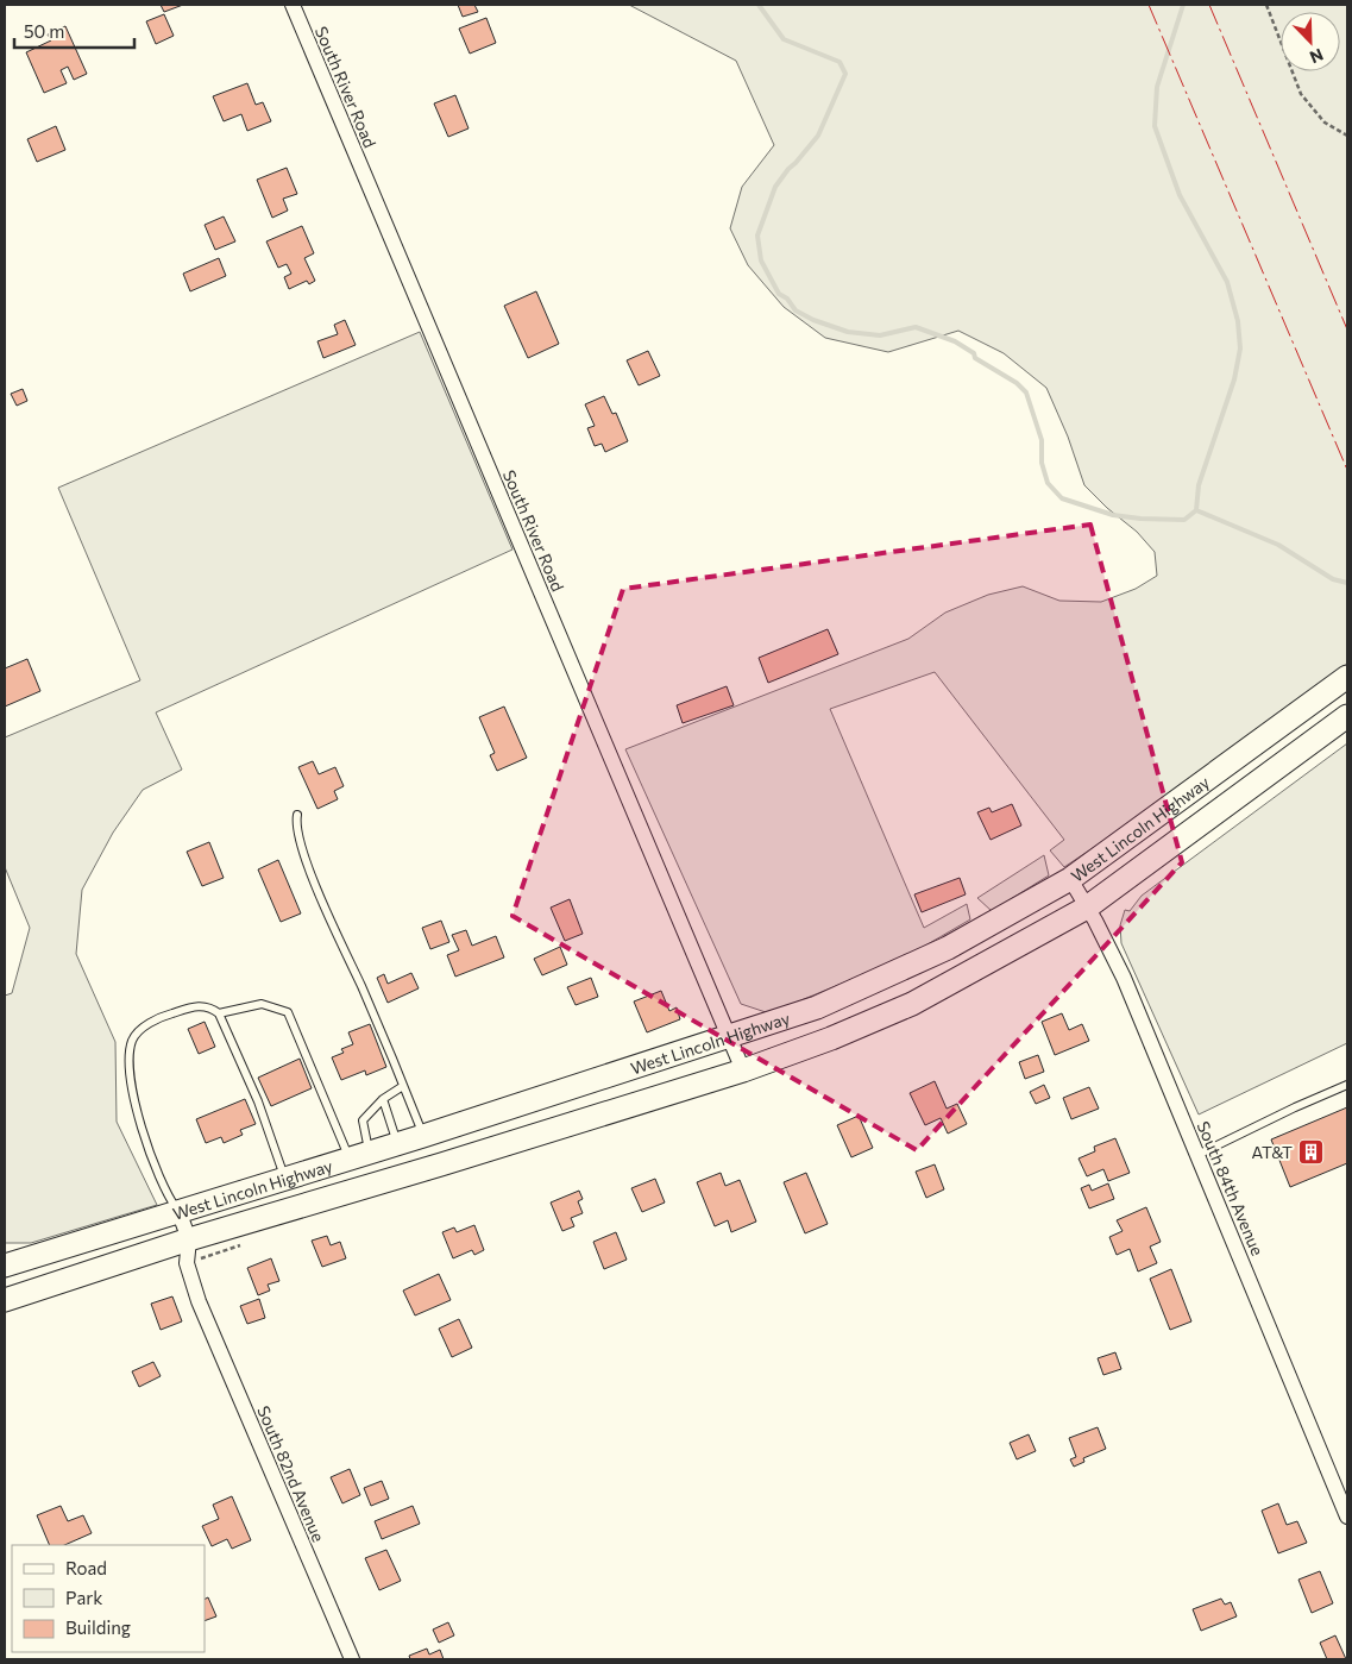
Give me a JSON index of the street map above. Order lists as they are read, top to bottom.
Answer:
{
  "streets": {
    "main road": ["West Lincoln Highway"],
    "street": ["South River Road", "South 84th Avenue", "South 82nd Avenue"]
  },
  "crossings": [
    ["South River Road", "West Lincoln Highway"],
    ["West Lincoln Highway", "South 84th Avenue"],
    ["West Lincoln Highway", "South 82nd Avenue"]
  ],
  "places": {
    "building": ["AT&T"]
  },
  "legend": ["Road", "Park", "Building"],
  "scale_bar": "50 m",
  "north": "bottom right"
}
